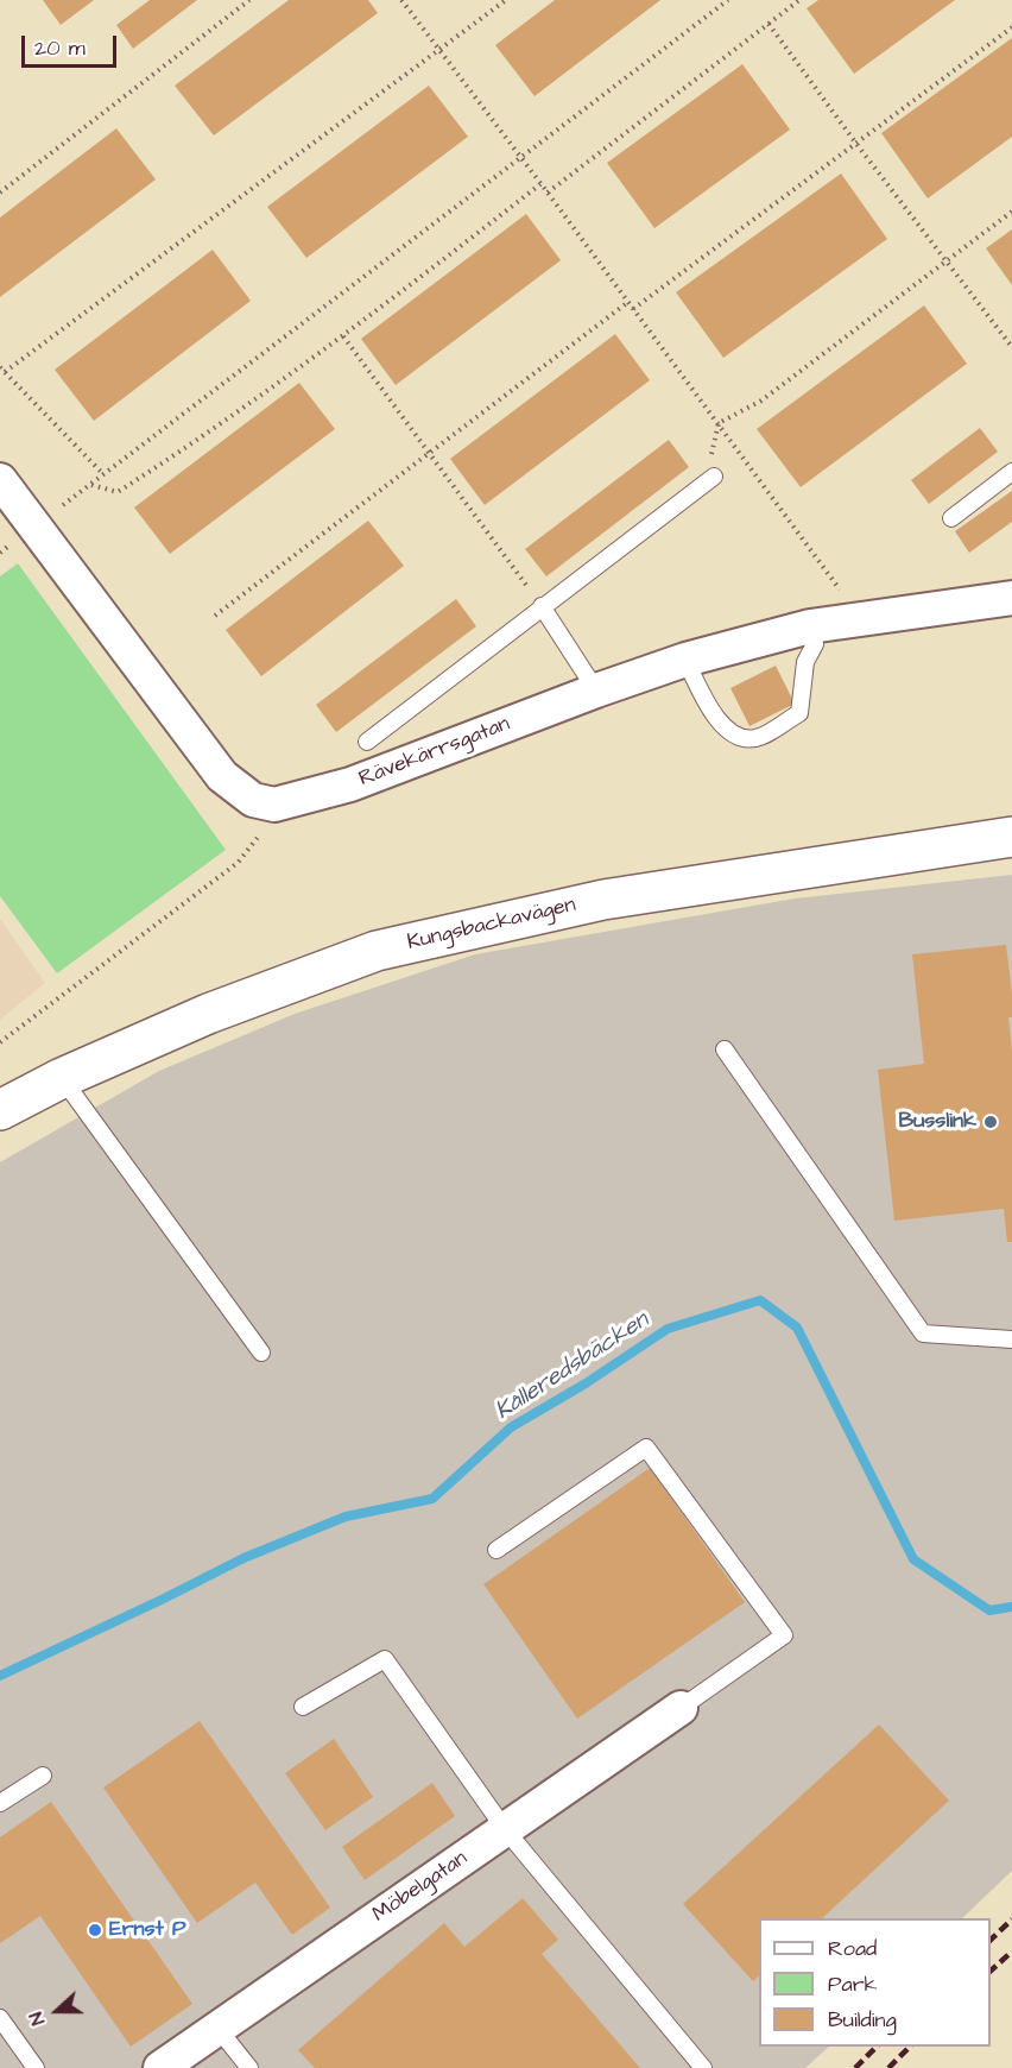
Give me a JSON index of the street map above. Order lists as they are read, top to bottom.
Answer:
{
  "streets": {
    "street": ["Rävekärrsgatan", "Kungsbackavägen", "Möbelgatan"]
  },
  "water": ["Kålleredsbäcken"],
  "places": ["Busslink", "Ernst P"],
  "legend": ["Road", "Park", "Building"],
  "scale_bar": "20 m",
  "north": "left"
}
